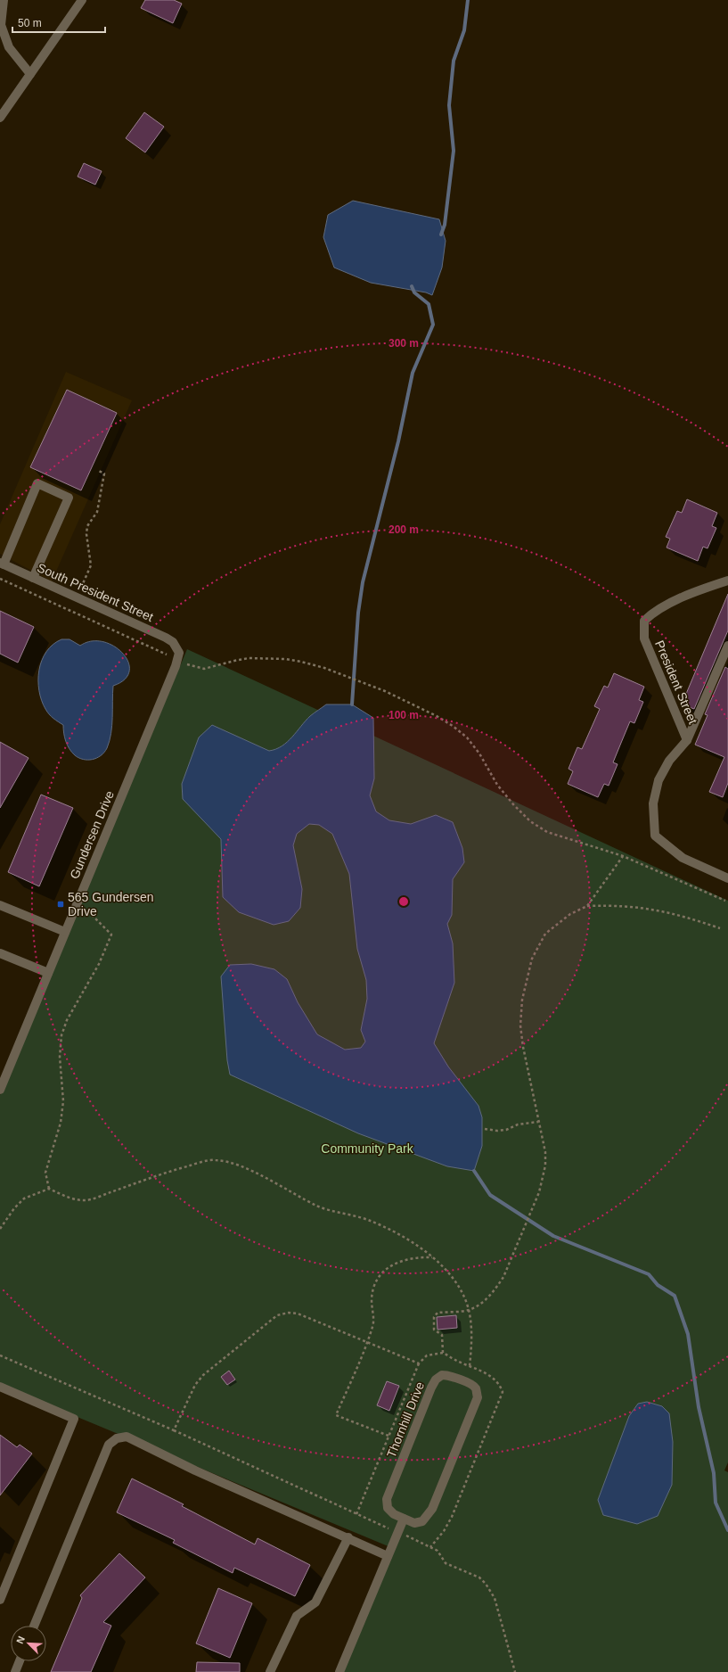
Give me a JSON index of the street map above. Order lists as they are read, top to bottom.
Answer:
{
  "streets": {
    "street": [
      "South President Street",
      "President Street",
      "Gundersen Drive",
      "Thornhill Drive"
    ]
  },
  "crossings": [
    ["South President Street", "Gundersen Drive"]
  ],
  "parks": ["Community Park"],
  "places": {
    "transit": ["565 Gundersen Drive"]
  },
  "scale_bar": "50 m",
  "north": "top left",
  "rings": ["300 m", "200 m", "100 m"]
}
